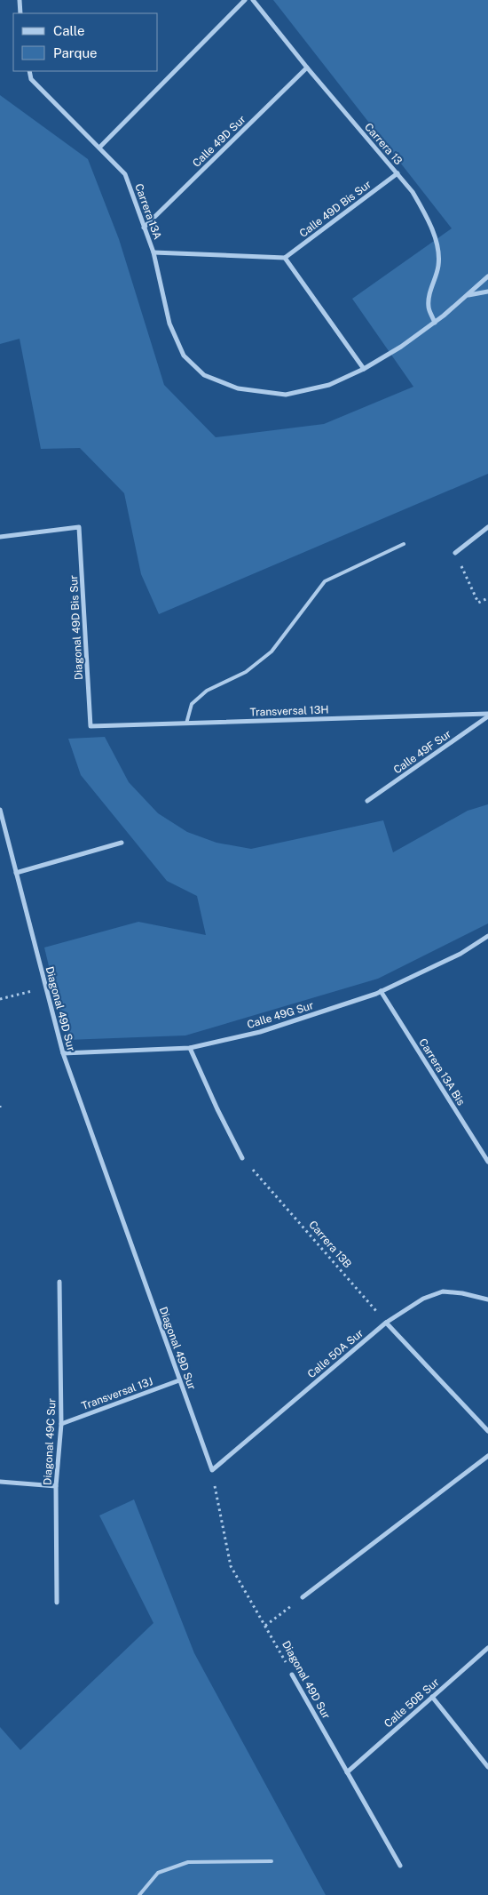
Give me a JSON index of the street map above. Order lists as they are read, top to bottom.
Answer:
{
  "streets": {
    "street": [
      "Calle 49D Sur",
      "Carrera 13",
      "Calle 49D Bis Sur",
      "Carrera 13A",
      "Diagonal 49D Bis Sur",
      "Transversal 13H",
      "Calle 49F Sur",
      "Diagonal 49D Sur",
      "Calle 49G Sur",
      "Carrera 13A Bis",
      "Calle 50A Sur",
      "Transversal 13J",
      "Diagonal 49C Sur",
      "Calle 50B Sur"
    ],
    "path": ["Carrera 13B"]
  },
  "crossings": [
    ["Calle 49D Sur", "Carrera 13"],
    ["Calle 49D Sur", "Carrera 13A"],
    ["Carrera 13", "Calle 49D Bis Sur"],
    ["Diagonal 49D Bis Sur", "Transversal 13H"],
    ["Transversal 13H", "Calle 49F Sur"],
    ["Diagonal 49D Sur", "Calle 49G Sur"],
    ["Diagonal 49D Sur", "Calle 50A Sur"],
    ["Diagonal 49D Sur", "Transversal 13J"],
    ["Diagonal 49D Sur", "Calle 50B Sur"],
    ["Calle 49G Sur", "Carrera 13A Bis"],
    ["Carrera 13B", "Calle 50A Sur"],
    ["Transversal 13J", "Diagonal 49C Sur"]
  ],
  "legend": ["Calle", "Parque"]
}
